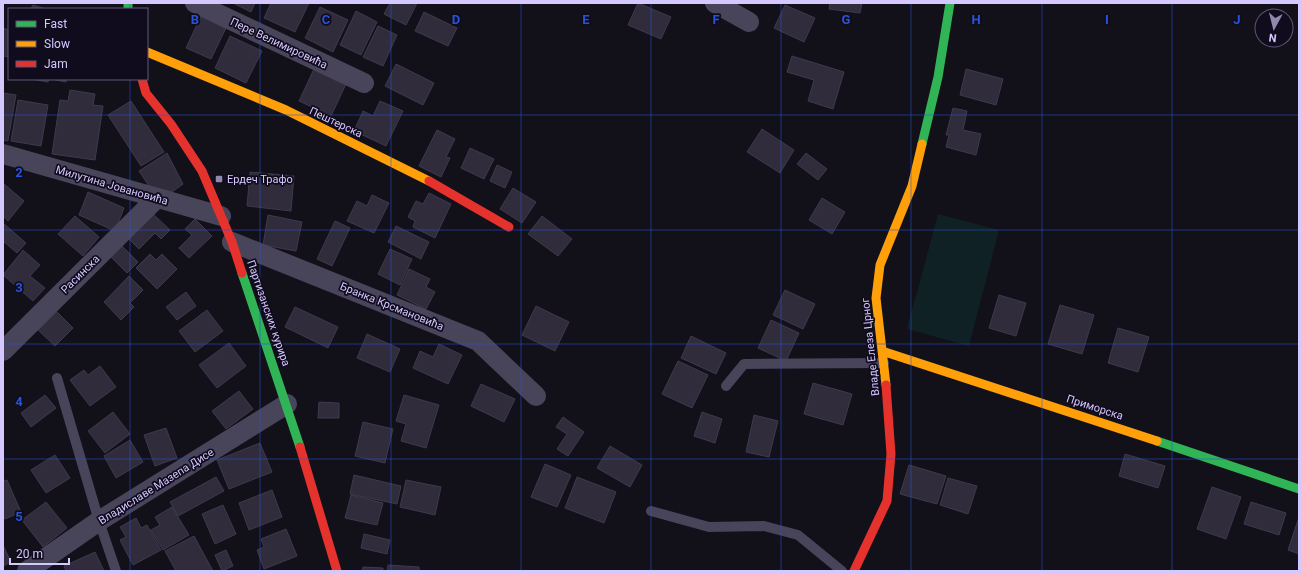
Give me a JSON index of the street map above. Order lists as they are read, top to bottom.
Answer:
{
  "streets": {
    "street": [
      "Пере Велимировића",
      "Пештерска",
      "Милутина Јовановића",
      "Расинска",
      "Бранка Крсмановића",
      "Партизанских курира",
      "Владе Елеза Црног",
      "Приморска",
      "Владиславе Мазепа Дисе"
    ]
  },
  "crossings": [
    ["Милутина Јовановића", "Расинска"],
    ["Милутина Јовановића", "Партизанских курира"],
    ["Бранка Крсмановића", "Партизанских курира"],
    ["Партизанских курира", "Владиславе Мазепа Дисе"],
    ["Владе Елеза Црног", "Приморска"]
  ],
  "places": {
    "transit": ["Ердеч Трафо"]
  },
  "legend": ["Fast", "Slow", "Jam"],
  "scale_bar": "20 m",
  "north": "bottom",
  "grid": {
    "columns": [
      "B",
      "C",
      "D",
      "E",
      "F",
      "G",
      "H",
      "I",
      "J"
    ],
    "rows": [
      "2",
      "3",
      "4",
      "5"
    ]
  }
}
